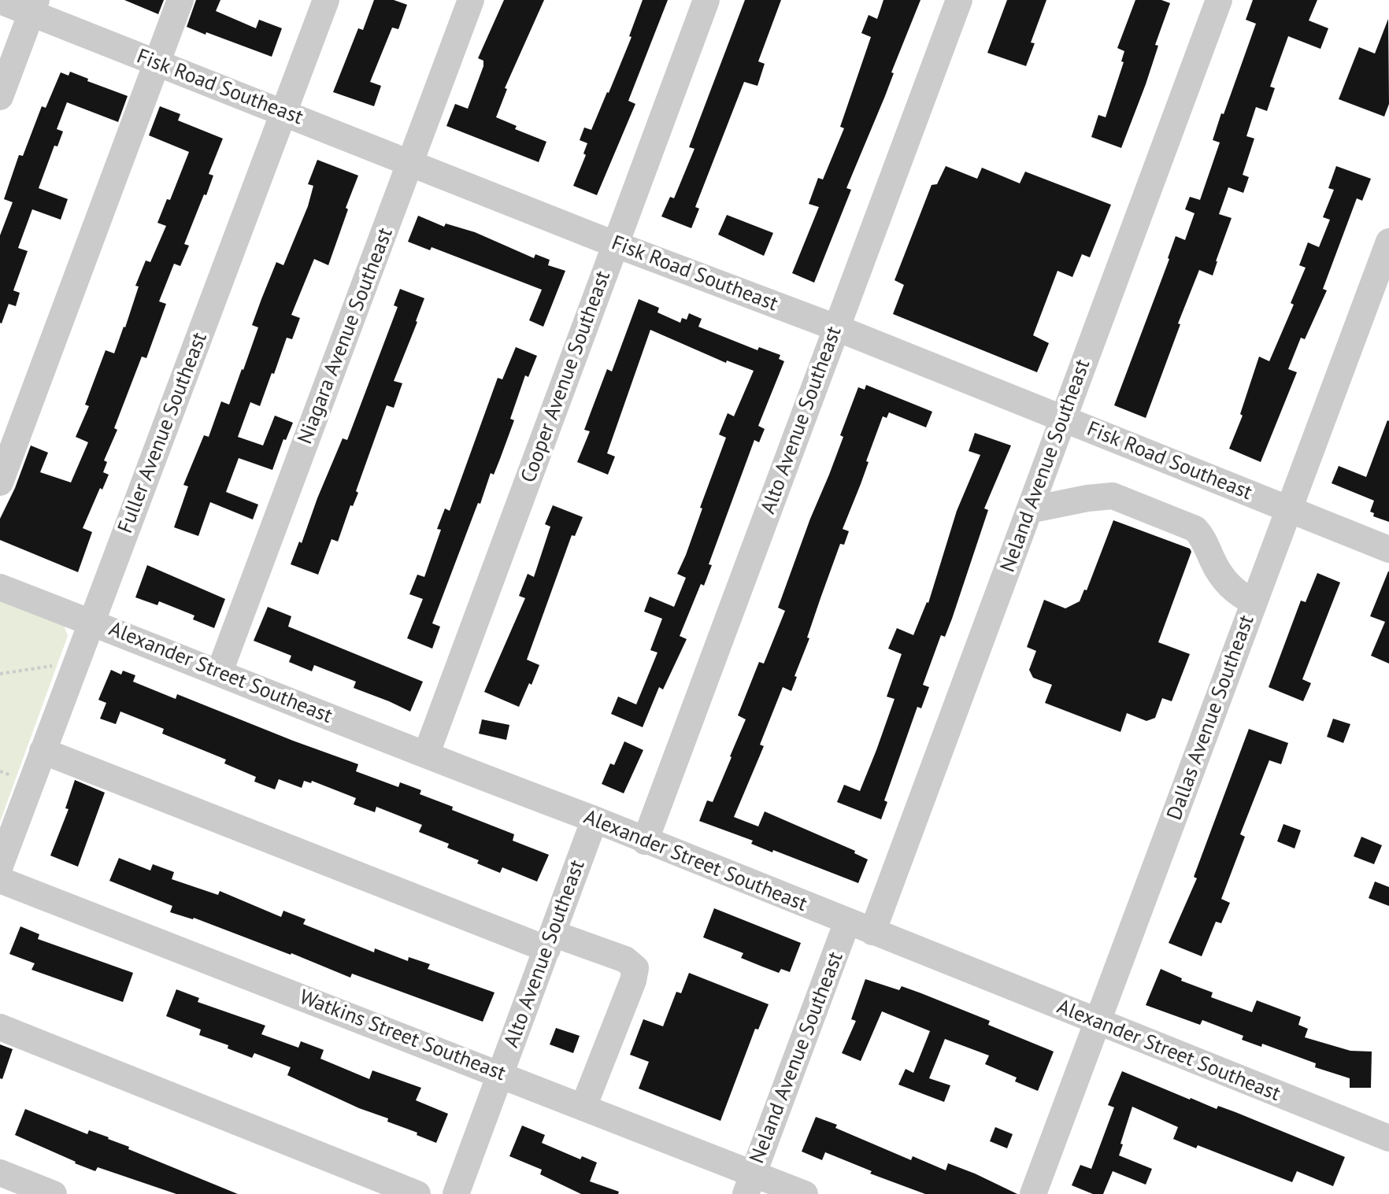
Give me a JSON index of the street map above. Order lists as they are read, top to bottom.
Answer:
{
  "streets": {
    "street": [
      "Fisk Road Southeast",
      "Niagara Avenue Southeast",
      "Cooper Avenue Southeast",
      "Alto Avenue Southeast",
      "Fuller Avenue Southeast",
      "Neland Avenue Southeast",
      "Alexander Street Southeast",
      "Dallas Avenue Southeast",
      "Watkins Street Southeast"
    ]
  },
  "crossings": [
    ["Fisk Road Southeast", "Niagara Avenue Southeast"],
    ["Fisk Road Southeast", "Cooper Avenue Southeast"],
    ["Fisk Road Southeast", "Alto Avenue Southeast"],
    ["Fisk Road Southeast", "Fuller Avenue Southeast"],
    ["Fisk Road Southeast", "Neland Avenue Southeast"],
    ["Fisk Road Southeast", "Dallas Avenue Southeast"],
    ["Niagara Avenue Southeast", "Alexander Street Southeast"],
    ["Cooper Avenue Southeast", "Alexander Street Southeast"],
    ["Alto Avenue Southeast", "Alexander Street Southeast"],
    ["Alto Avenue Southeast", "Watkins Street Southeast"],
    ["Fuller Avenue Southeast", "Alexander Street Southeast"],
    ["Neland Avenue Southeast", "Alexander Street Southeast"],
    ["Neland Avenue Southeast", "Watkins Street Southeast"],
    ["Alexander Street Southeast", "Dallas Avenue Southeast"]
  ]
}
